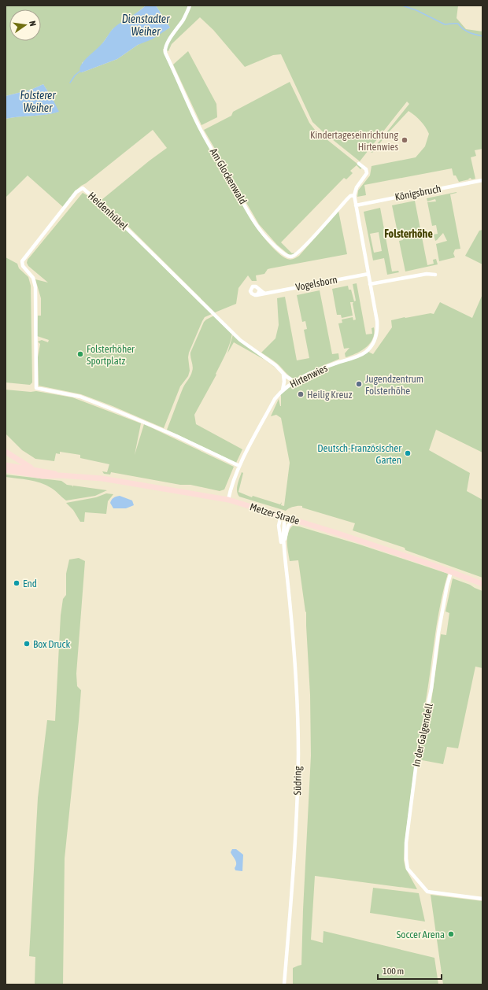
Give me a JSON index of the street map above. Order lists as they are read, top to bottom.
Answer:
{
  "streets": {
    "main road": ["Metzer Straße"],
    "street": [
      "Am Glockenwald",
      "Königsbruch",
      "Heidenhübel",
      "Vogelsborn",
      "Hirtenwies",
      "In der Galgendell",
      "Südring"
    ]
  },
  "crossings": [
    ["Am Glockenwald", "Hirtenwies"],
    ["Königsbruch", "Hirtenwies"],
    ["Heidenhübel", "Hirtenwies"],
    ["Vogelsborn", "Hirtenwies"],
    ["Hirtenwies", "Metzer Straße"],
    ["Metzer Straße", "In der Galgendell"],
    ["Metzer Straße", "Südring"]
  ],
  "districts": ["Folsterhöhe"],
  "water": ["Dienstadter Weiher", "Folsterer Weiher"],
  "places": [
    "Kindertageseinrichtung Hirtenwies",
    "Folsterhöher Sportplatz",
    "Jugendzentrum Folsterhöhe",
    "Heilig Kreuz",
    "Deutsch-Französischer Garten",
    "End",
    "Box Druck",
    "Soccer Arena"
  ],
  "scale_bar": "100 m",
  "north": "right"
}
